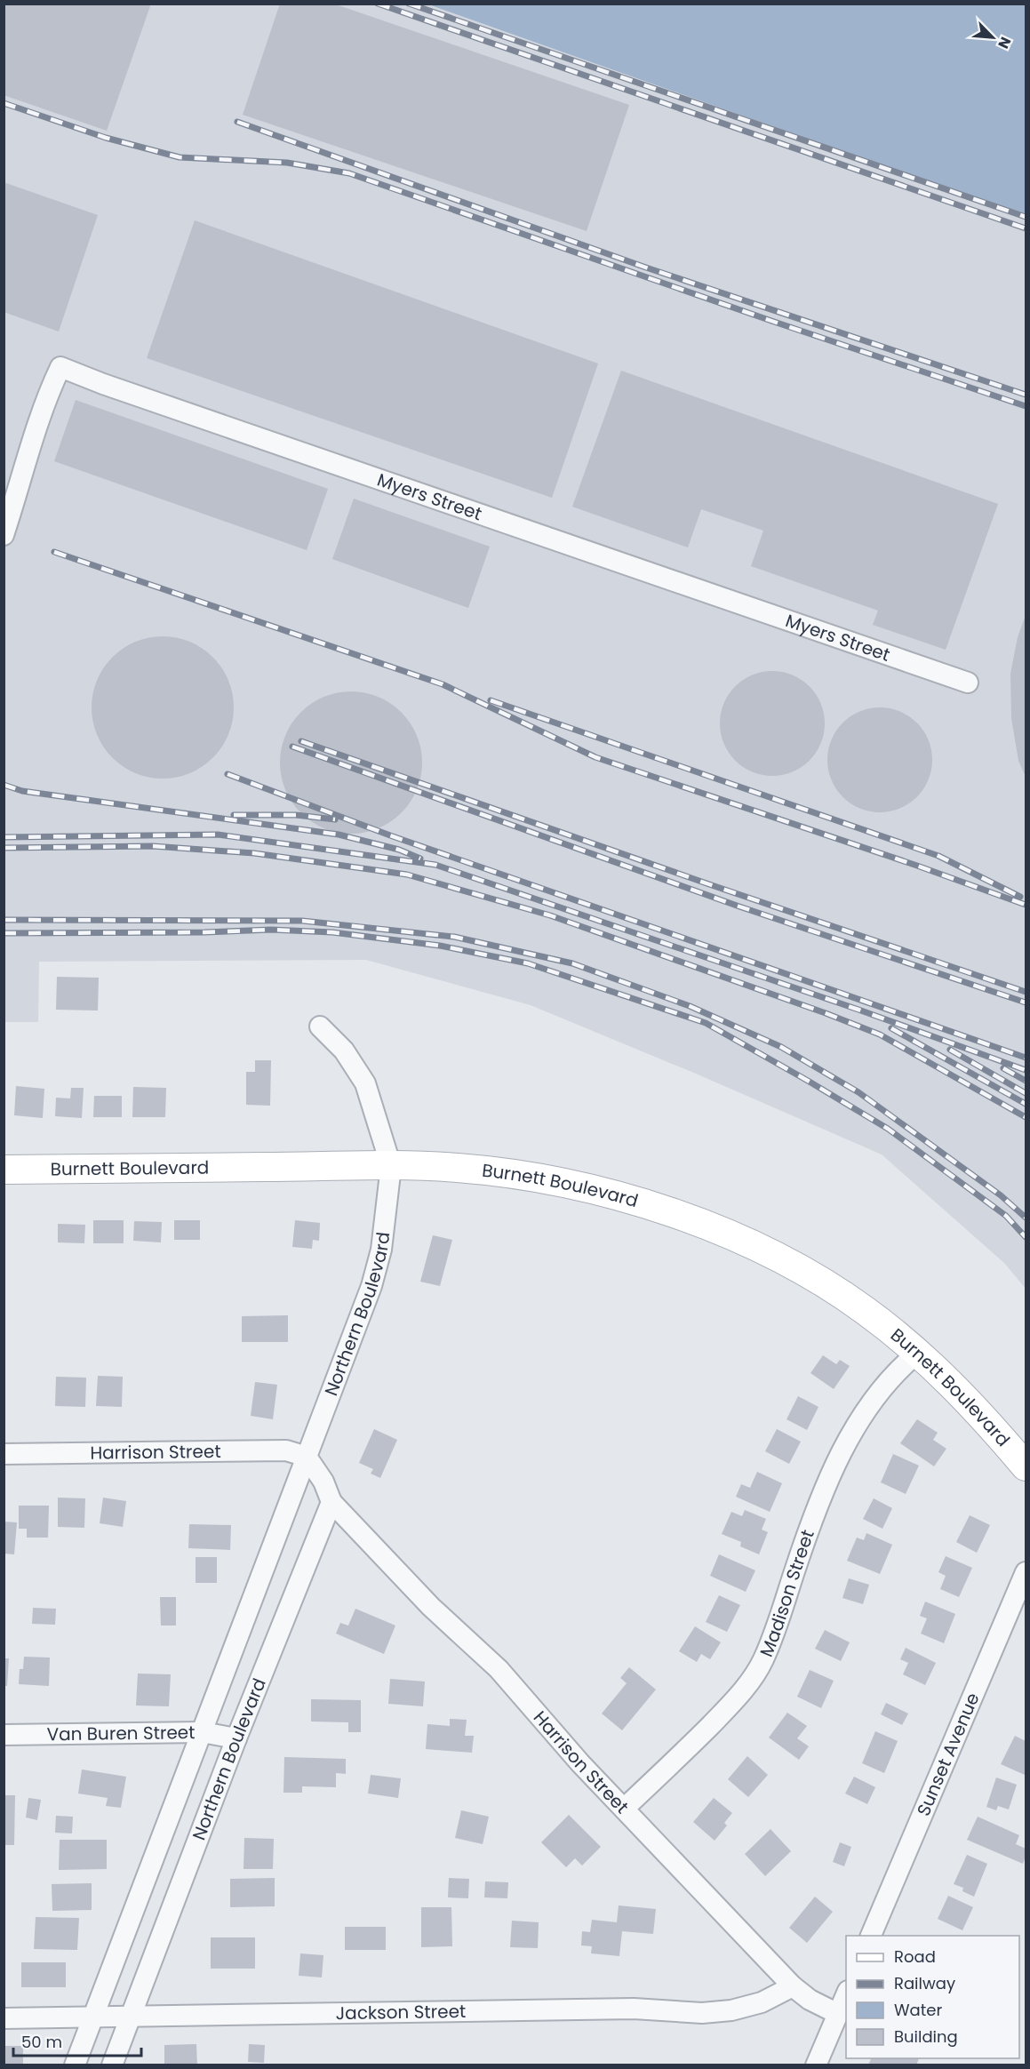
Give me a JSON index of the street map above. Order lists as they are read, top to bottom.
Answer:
{
  "streets": {
    "main road": ["Burnett Boulevard"],
    "street": [
      "Myers Street",
      "Northern Boulevard",
      "Harrison Street",
      "Madison Street",
      "Van Buren Street",
      "Sunset Avenue",
      "Jackson Street"
    ]
  },
  "crossings": [
    ["Burnett Boulevard", "Northern Boulevard"],
    ["Burnett Boulevard", "Madison Street"],
    ["Northern Boulevard", "Harrison Street"],
    ["Northern Boulevard", "Van Buren Street"],
    ["Northern Boulevard", "Jackson Street"],
    ["Harrison Street", "Madison Street"],
    ["Harrison Street", "Jackson Street"]
  ],
  "legend": [
    "Road",
    "Railway",
    "Water",
    "Building"
  ],
  "scale_bar": "50 m",
  "north": "bottom right"
}
